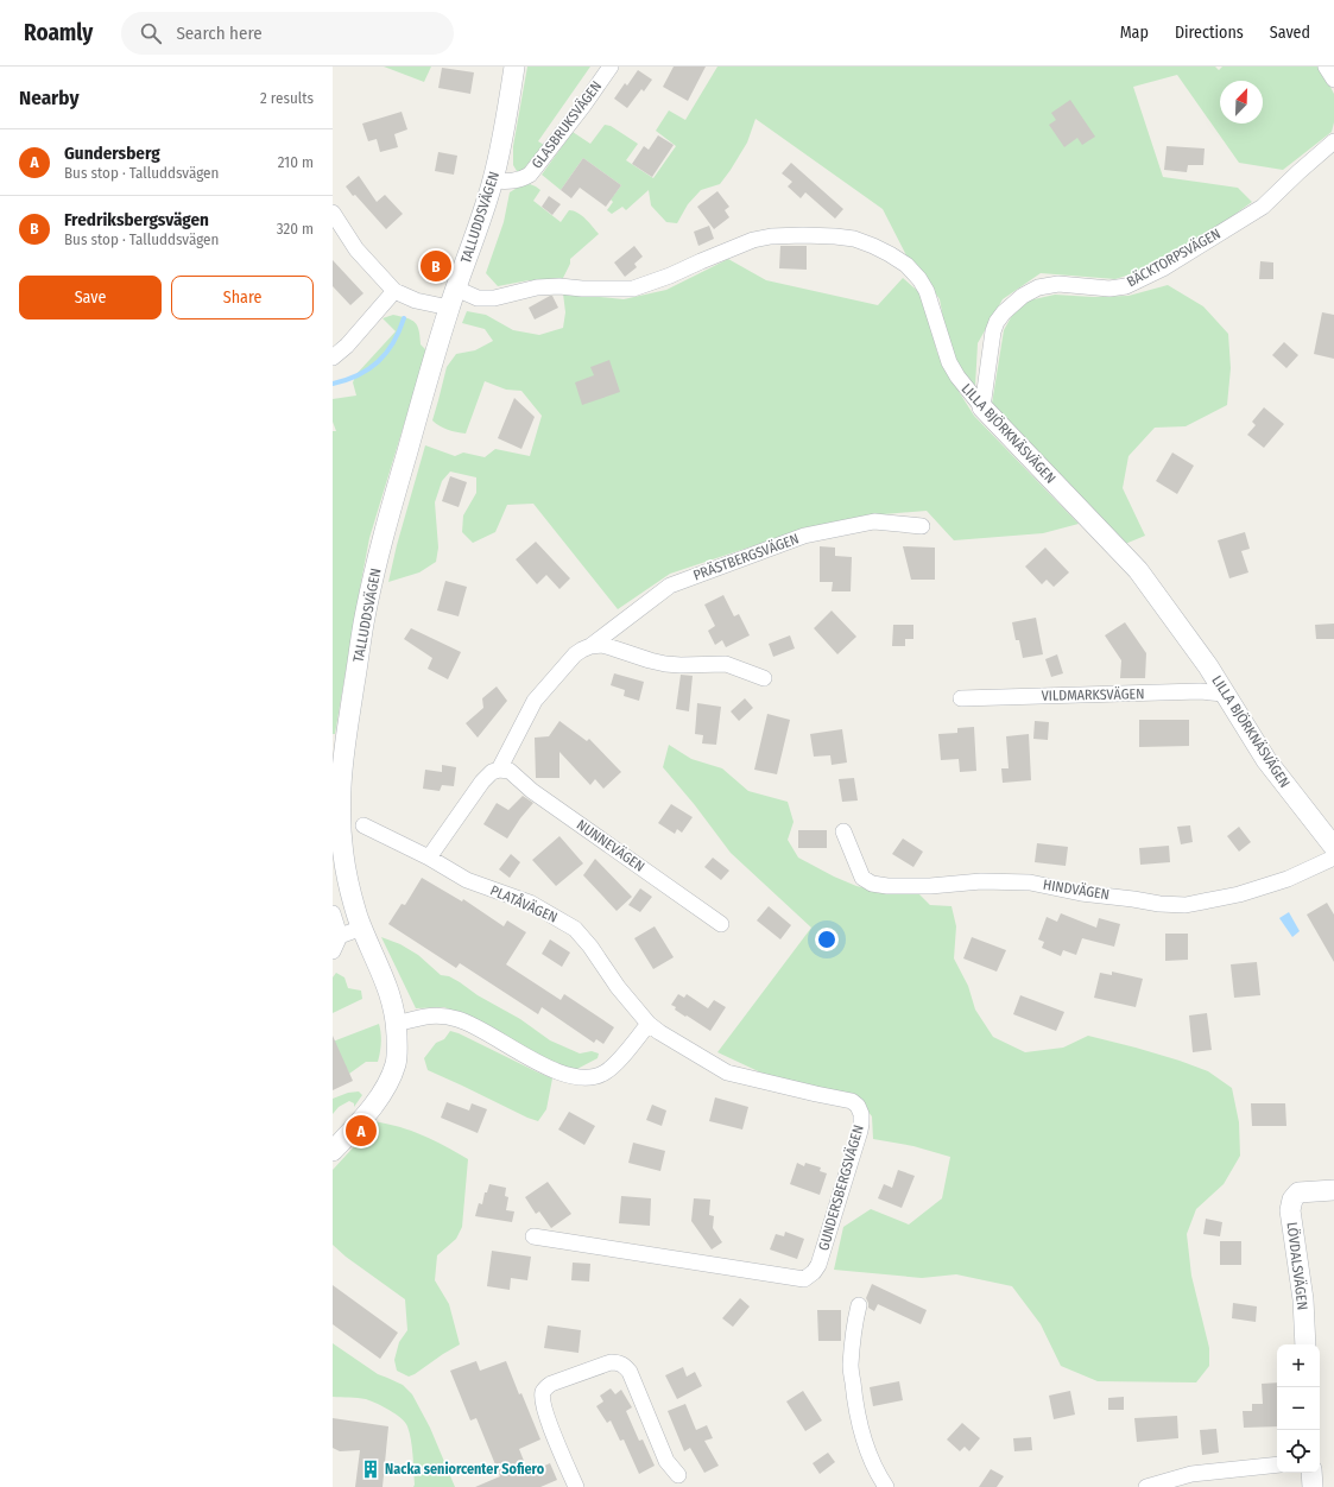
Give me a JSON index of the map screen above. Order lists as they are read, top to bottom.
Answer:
{
  "streets": {
    "street": [
      "GLASBRUKSVÄGEN",
      "TALLUDDSVÄGEN",
      "BÄCKTORPSVÄGEN",
      "LILLA BJÖRKNÄSVÄGEN",
      "PRÄSTBERGSVÄGEN",
      "VILDMARKSVÄGEN",
      "NUNNEVÄGEN",
      "HINDVÄGEN",
      "PLATÅVÄGEN",
      "GUNDERSBERGSVÄGEN",
      "LÖVDALSVÄGEN"
    ]
  },
  "crossings": [
    ["GLASBRUKSVÄGEN", "TALLUDDSVÄGEN"],
    ["TALLUDDSVÄGEN", "LILLA BJÖRKNÄSVÄGEN"],
    ["BÄCKTORPSVÄGEN", "LILLA BJÖRKNÄSVÄGEN"],
    ["LILLA BJÖRKNÄSVÄGEN", "VILDMARKSVÄGEN"],
    ["PRÄSTBERGSVÄGEN", "NUNNEVÄGEN"],
    ["PRÄSTBERGSVÄGEN", "PLATÅVÄGEN"],
    ["PLATÅVÄGEN", "GUNDERSBERGSVÄGEN"]
  ],
  "places": {
    "building": ["Nacka seniorcenter Sofiero"]
  },
  "north": "top right",
  "page": {
    "header": "Roamly",
    "search": "Search here",
    "nav": ["Map", "Directions", "Saved"],
    "heading": ["Nearby", "2 results"],
    "list": [
      {
        "mark": "A",
        "name": "Gundersberg",
        "note": "Bus stop · Talluddsvägen",
        "value": "210 m"
      },
      {
        "mark": "B",
        "name": "Fredriksbergsvägen",
        "note": "Bus stop · Talluddsvägen",
        "value": "320 m"
      }
    ],
    "pins": ["B", "A"],
    "buttons": ["Save", "Share"],
    "map_buttons": ["+", "−"]
  }
}
